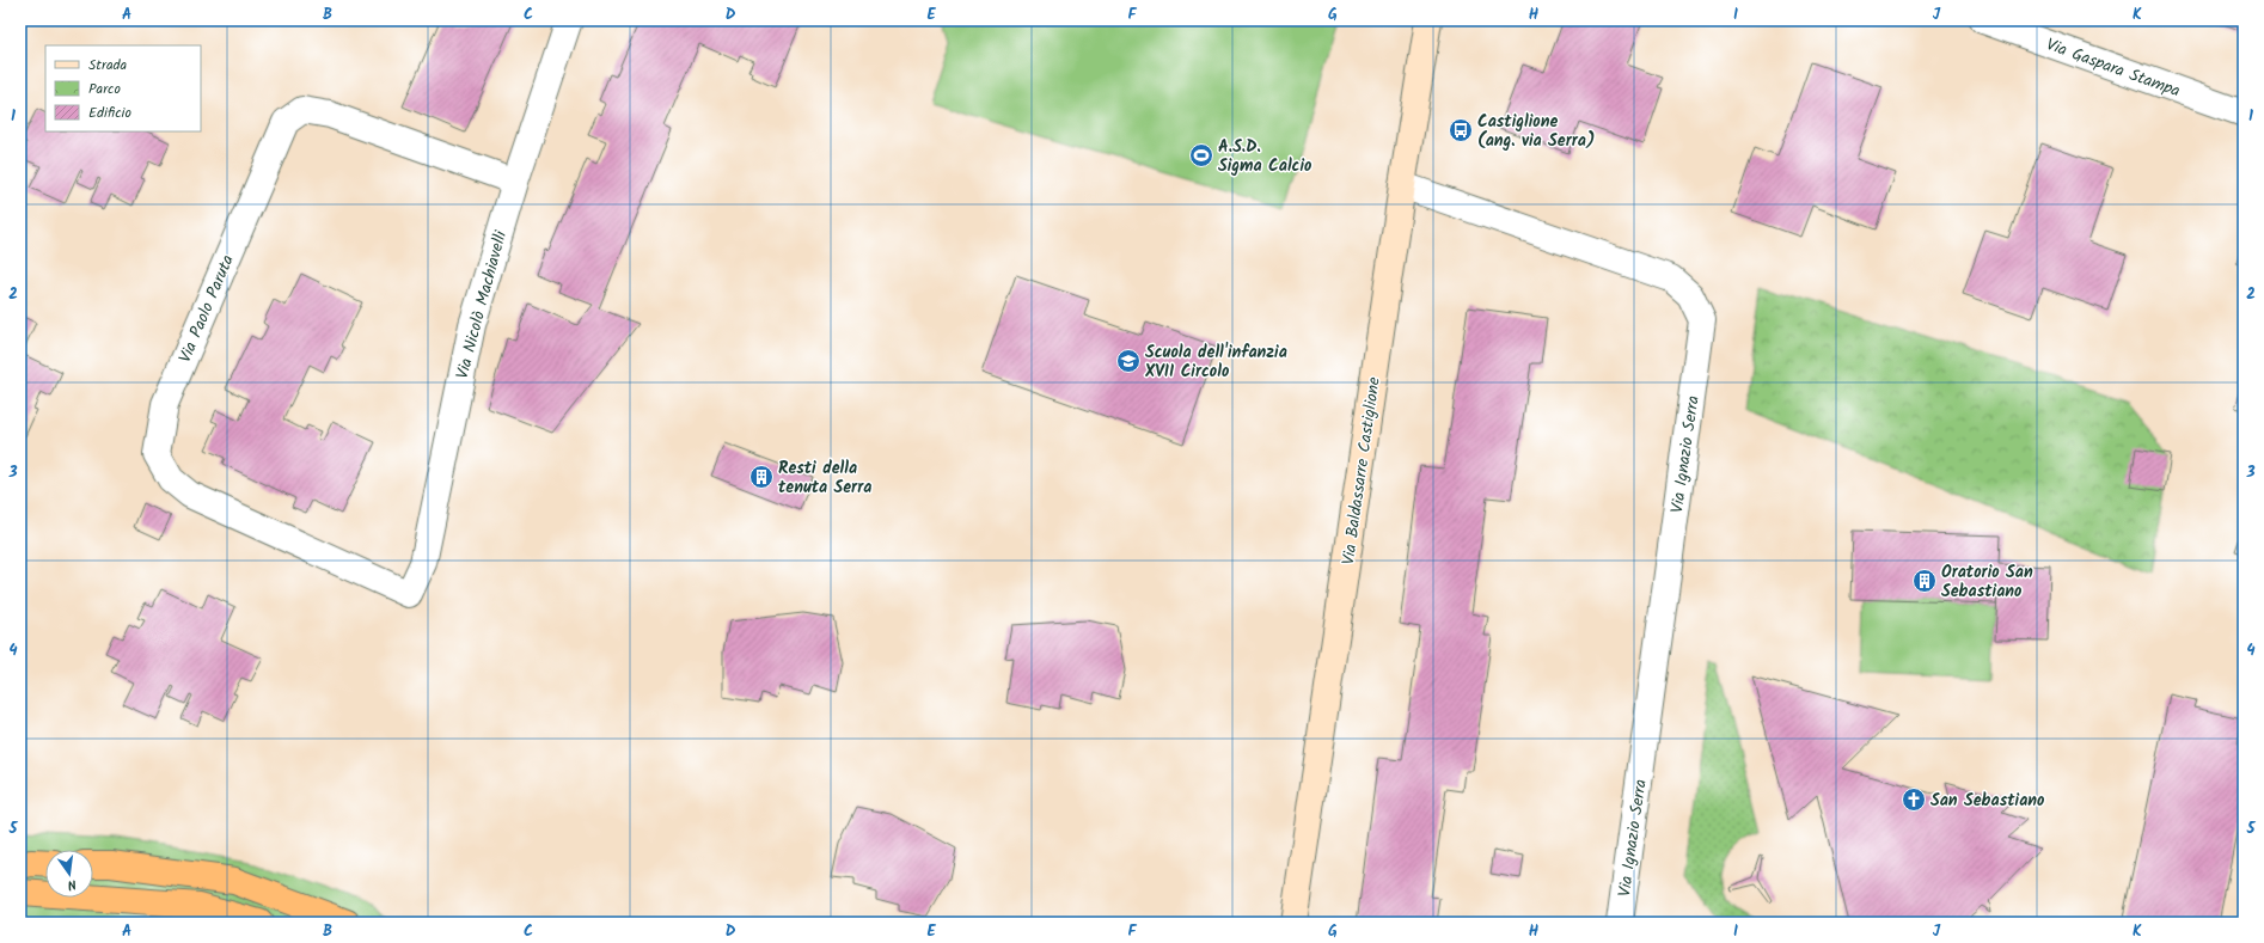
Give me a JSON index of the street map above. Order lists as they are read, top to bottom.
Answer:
{
  "streets": {
    "main road": ["Via Baldassarre Castiglione"],
    "street": [
      "Via Gaspara Stampa",
      "Via Nicolò Machiavelli",
      "Via Paolo Paruta",
      "Via Ignazio Serra"
    ]
  },
  "crossings": [
    ["Via Nicolò Machiavelli", "Via Paolo Paruta"],
    ["Via Ignazio Serra", "Via Baldassarre Castiglione"]
  ],
  "places": {
    "bus stop": ["Castiglione (ang. via Serra)"],
    "sports": ["A.S.D. Sigma Calcio"],
    "school or university": ["Scuola dell'infanzia XVII Circolo"],
    "building": ["Resti della tenuta Serra", "Oratorio San Sebastiano"],
    "church": ["San Sebastiano"]
  },
  "legend": ["Strada", "Parco", "Edificio"],
  "north": "bottom",
  "grid": {
    "columns": [
      "A",
      "B",
      "C",
      "D",
      "E",
      "F",
      "G",
      "H",
      "I",
      "J",
      "K"
    ],
    "rows": [
      "1",
      "2",
      "3",
      "4",
      "5"
    ]
  }
}
